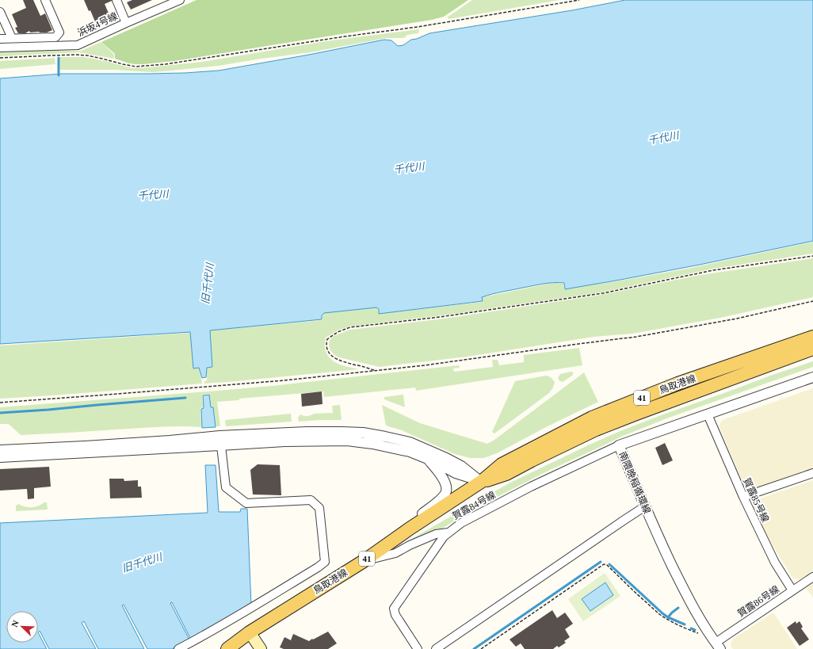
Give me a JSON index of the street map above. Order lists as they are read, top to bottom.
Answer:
{
  "streets": {
    "main road": ["鳥取港線", "41"],
    "street": [
      "浜坂4号線",
      "南隈晩稲循環線",
      "賀露85号線",
      "賀露84号線",
      "賀露86号線"
    ]
  },
  "crossings": [
    ["南隈晩稲循環線", "賀露85号線"],
    ["南隈晩稲循環線", "賀露84号線"],
    ["南隈晩稲循環線", "賀露86号線"],
    ["賀露85号線", "賀露86号線"]
  ],
  "water": ["千代川", "旧千代川"],
  "north": "top left"
}
